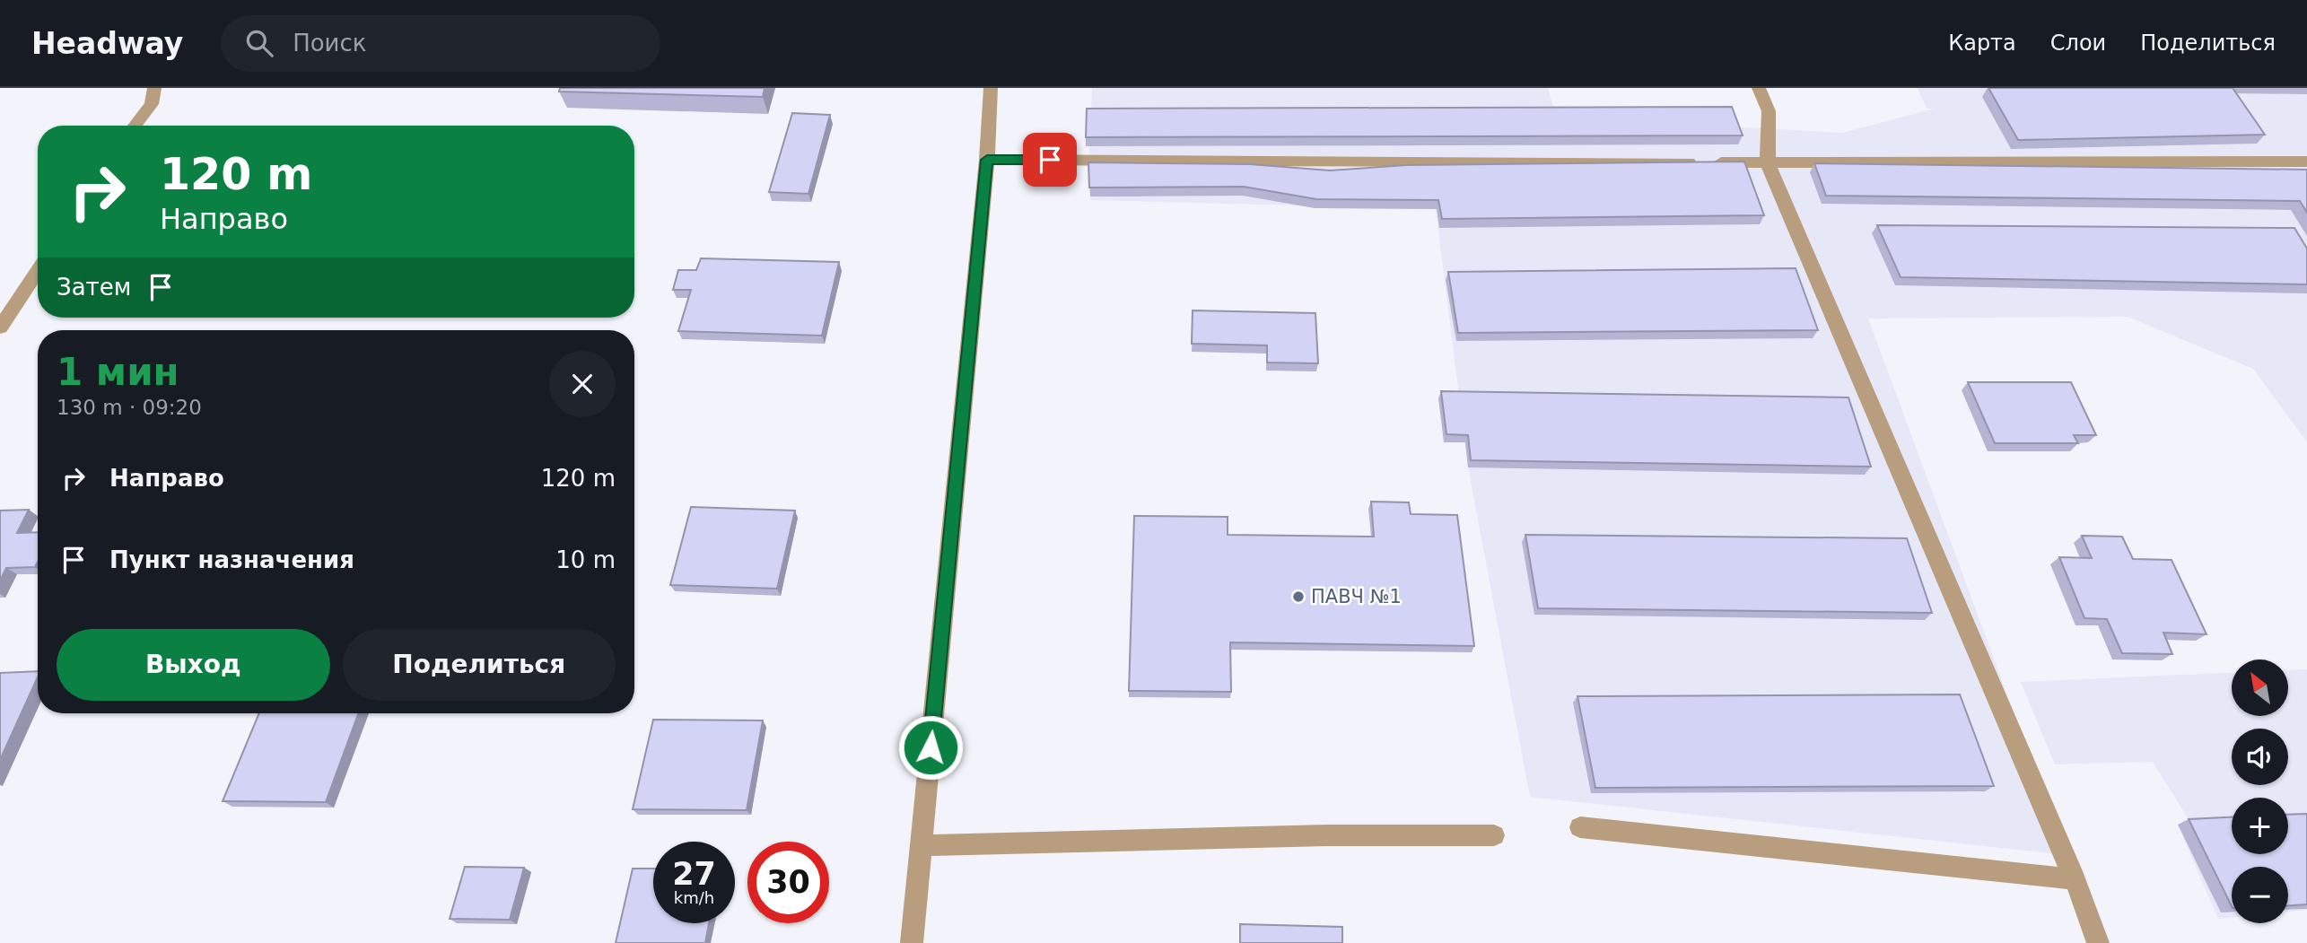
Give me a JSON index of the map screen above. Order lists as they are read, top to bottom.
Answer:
{
  "places": ["ПАВЧ №1"],
  "north": "top left",
  "page": {
    "header": "Headway",
    "search": "Поиск",
    "nav": ["Карта", "Слои", "Поделиться"],
    "turn": ["120 m", "Направо"],
    "then": "Затем",
    "heading": ["1 мин", "130 m · 09:20"],
    "list": [
      {
        "name": "Направо",
        "value": "120 m"
      },
      {
        "name": "Пункт назначения",
        "value": "10 m"
      }
    ],
    "buttons": ["Выход", "Поделиться"],
    "map_buttons": ["+", "−"],
    "speed": "27 km/h",
    "limit": "30"
  }
}
